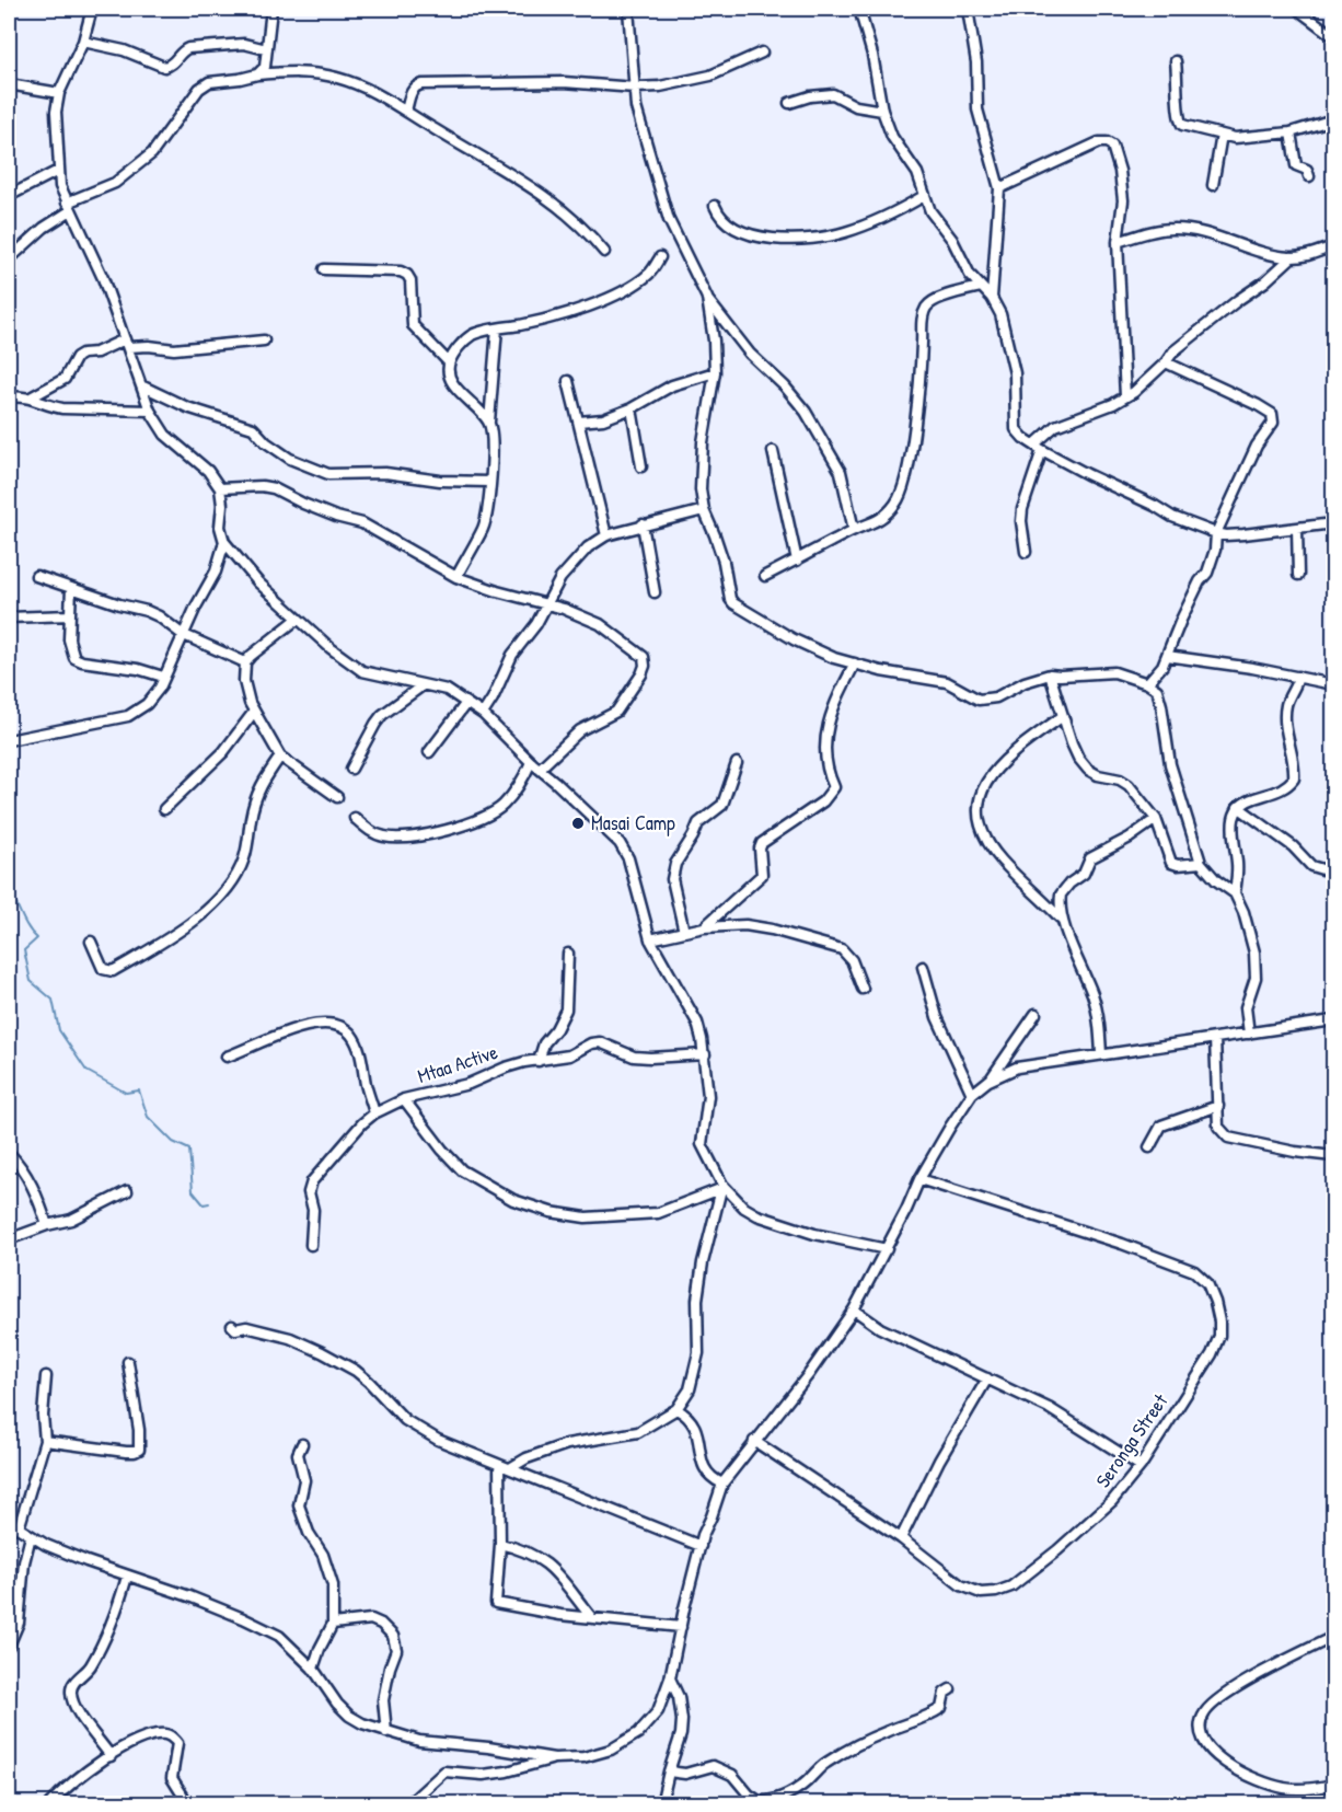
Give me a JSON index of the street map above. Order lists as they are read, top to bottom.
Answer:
{
  "streets": {
    "street": ["Mtaa Active", "Seronga Street"]
  },
  "places": ["Masai Camp"]
}
